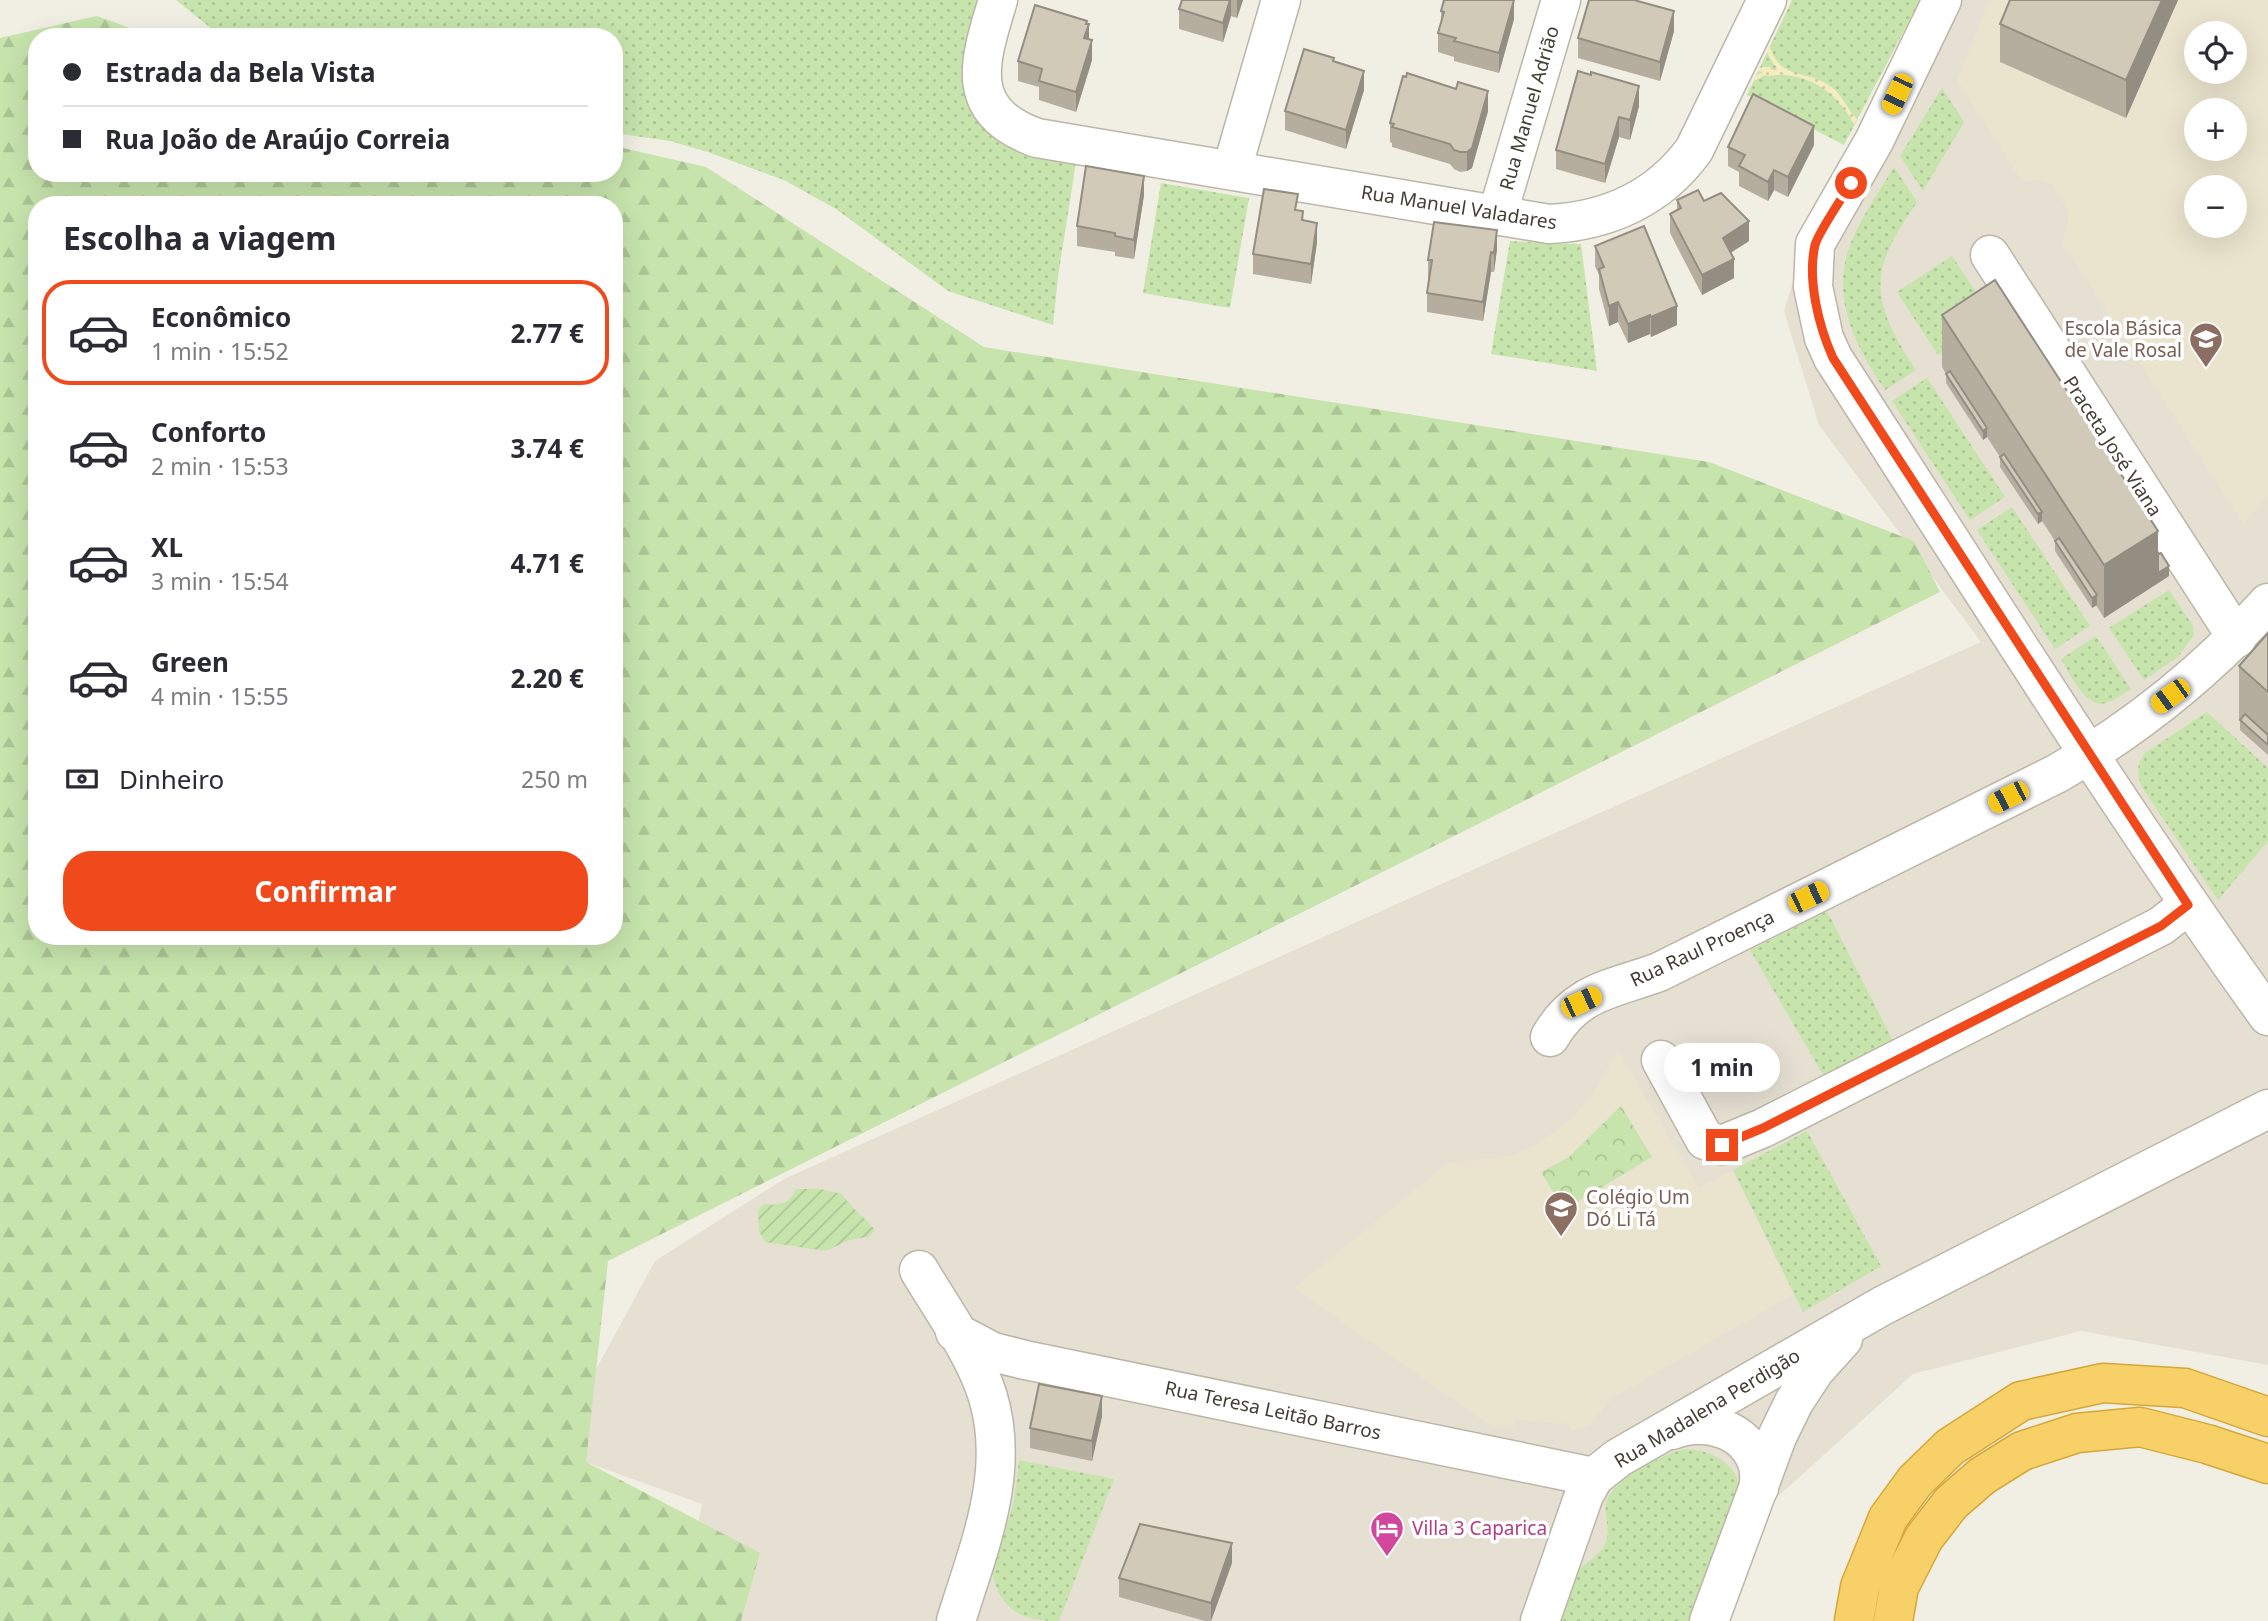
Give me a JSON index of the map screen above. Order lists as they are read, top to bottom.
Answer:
{
  "streets": {
    "street": [
      "Rua Manuel Adrião",
      "Rua Manuel Valadares",
      "Praceta José Viana",
      "Rua Raul Proença",
      "Rua Madalena Perdigão",
      "Rua Teresa Leitão Barros"
    ]
  },
  "crossings": [
    ["Rua Manuel Adrião", "Rua Manuel Valadares"],
    ["Praceta José Viana", "Rua Raul Proença"],
    ["Rua Madalena Perdigão", "Rua Teresa Leitão Barros"]
  ],
  "places": {
    "school or university": ["Escola Básica de Vale Rosal", "Colégio Um Dó Li Tá"],
    "hotel": ["Villa 3 Caparica"]
  },
  "page": {
    "map_buttons": ["+", "−"],
    "banner": ["Estrada da Bela Vista", "Rua João de Araújo Correia"],
    "heading": "Escolha a viagem",
    "list": [
      {
        "name": "Econômico",
        "note": "1 min · 15:52",
        "value": "2.77 €"
      },
      {
        "name": "Conforto",
        "note": "2 min · 15:53",
        "value": "3.74 €"
      },
      {
        "name": "XL",
        "note": "3 min · 15:54",
        "value": "4.71 €"
      },
      {
        "name": "Green",
        "note": "4 min · 15:55",
        "value": "2.20 €"
      }
    ],
    "pay": ["Dinheiro", "250 m"],
    "buttons": "Confirmar",
    "bubble": "1 min"
  }
}
